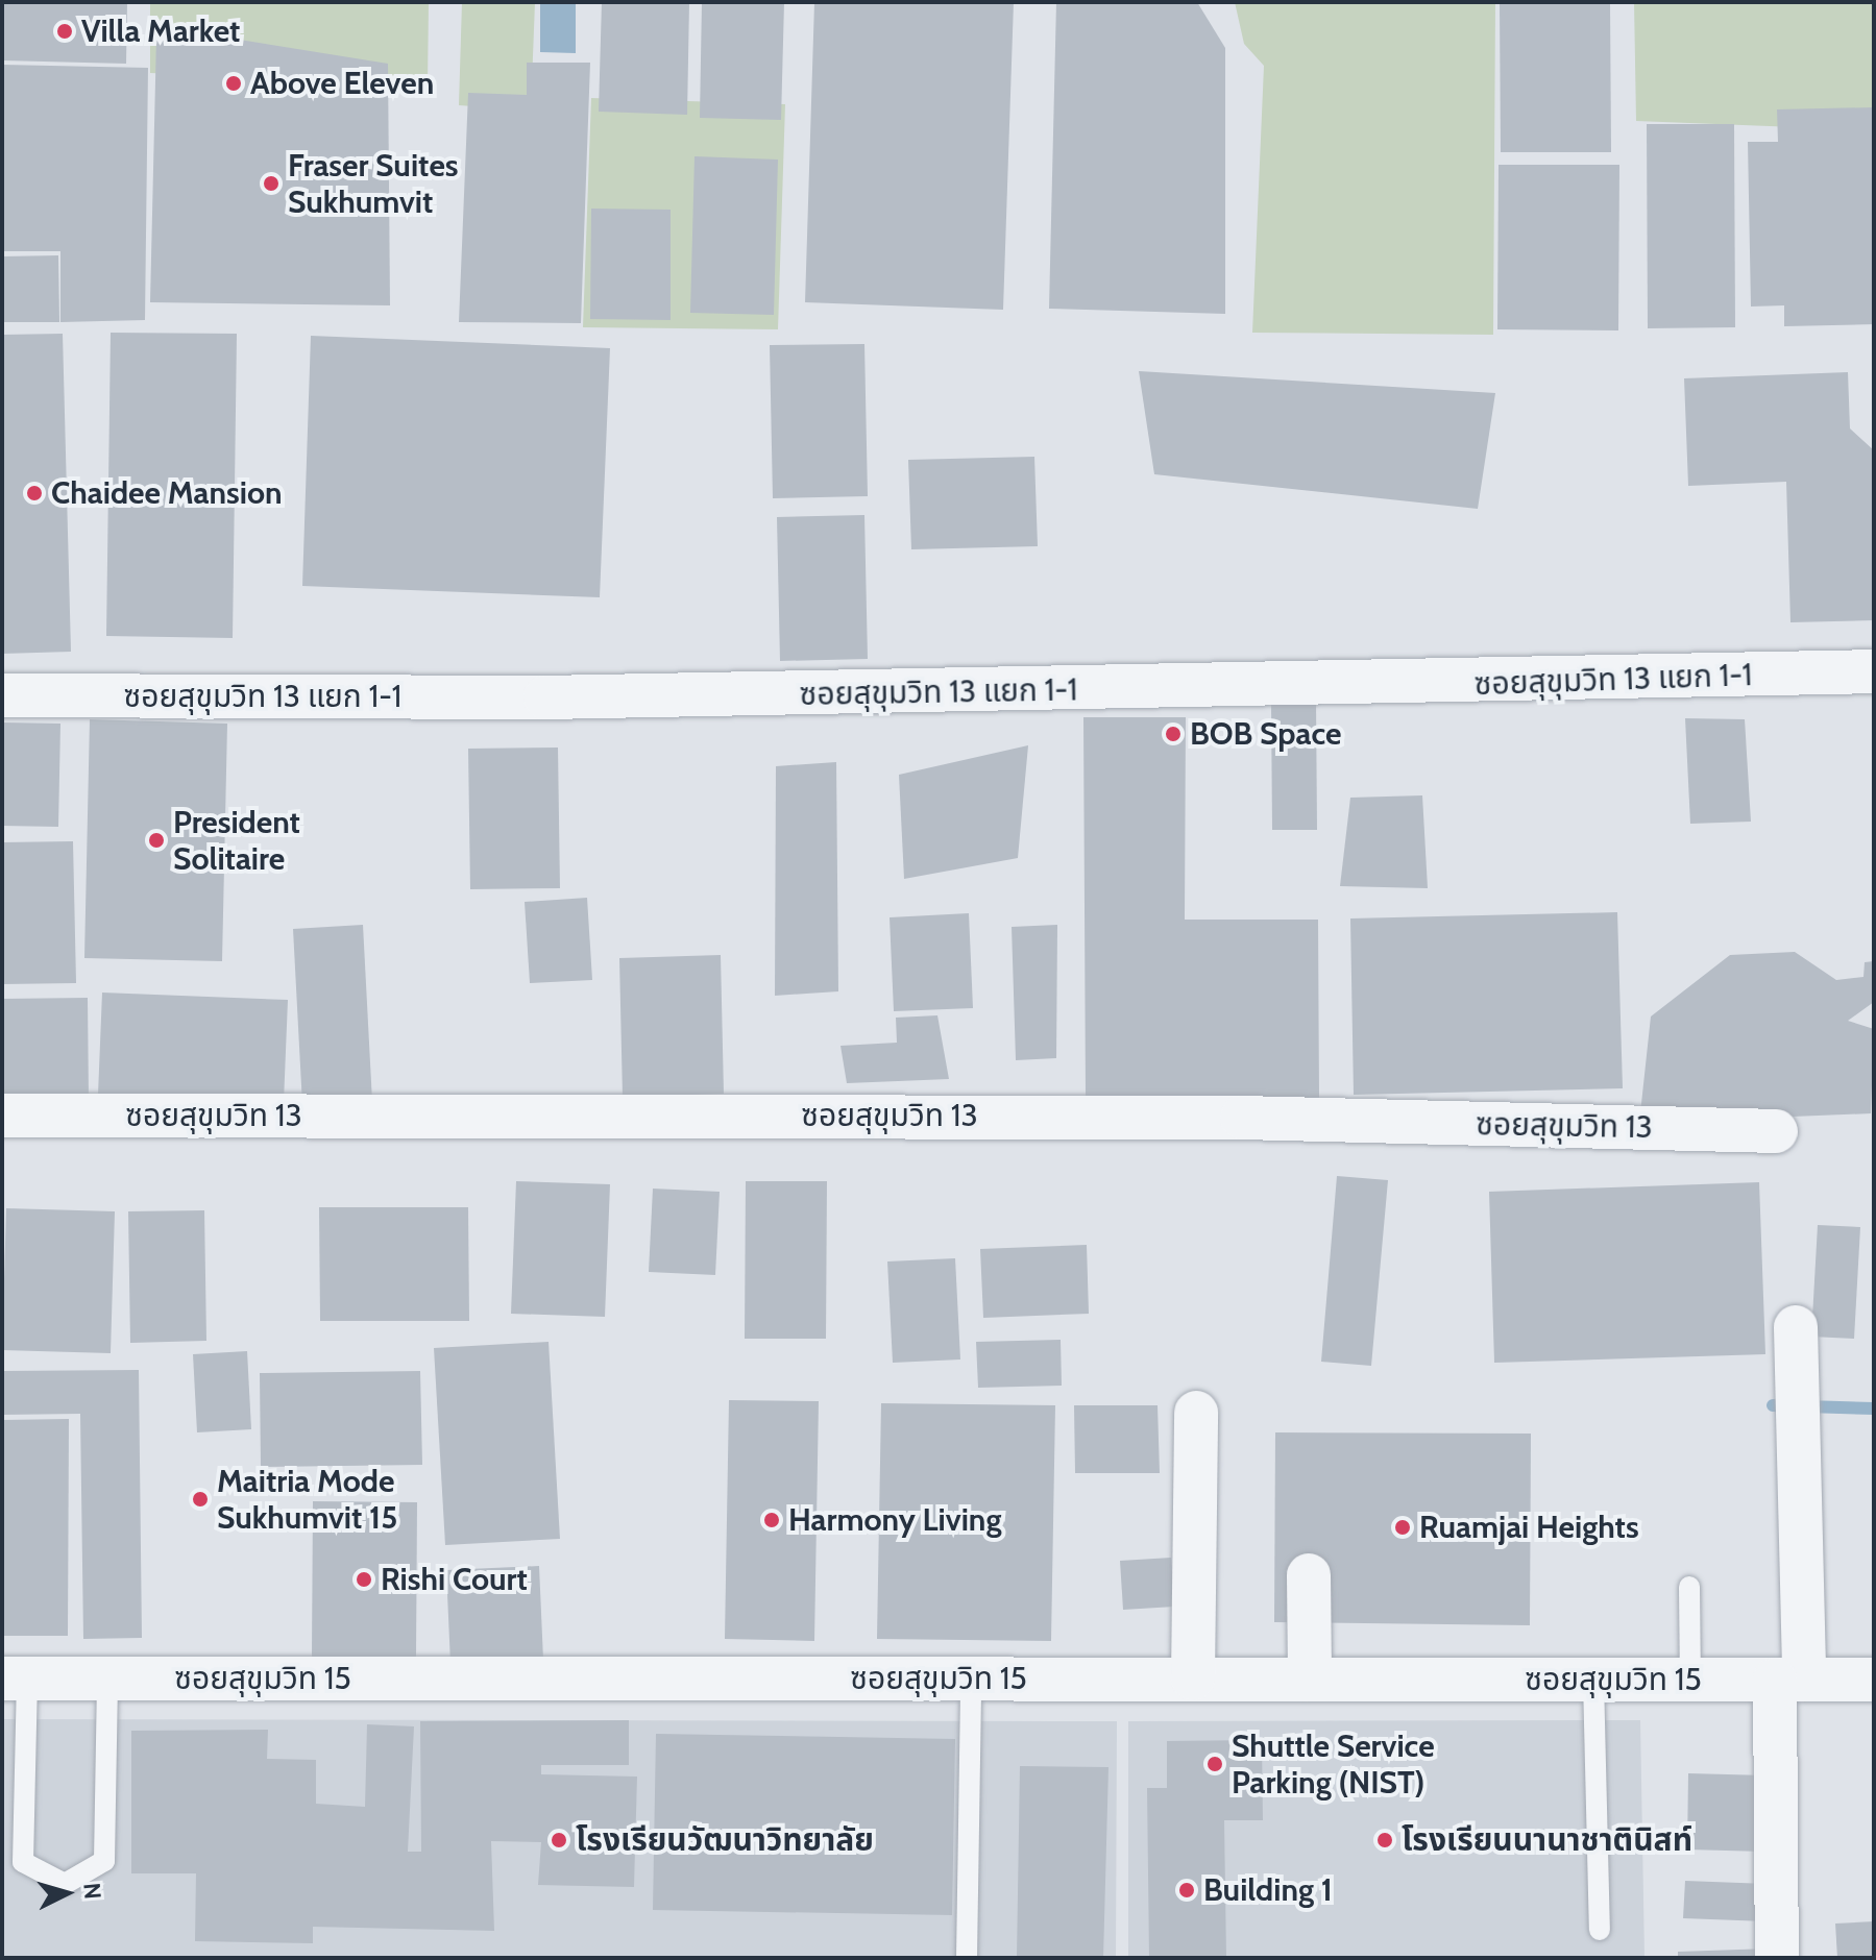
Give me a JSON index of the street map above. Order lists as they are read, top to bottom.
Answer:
{
  "streets": {
    "street": ["ซอยสุขุมวิท 13 แยก 1-1", "ซอยสุขุมวิท 13", "ซอยสุขุมวิท 15"]
  },
  "places": [
    "Villa Market",
    "Above Eleven",
    "Fraser Suites Sukhumvit",
    "Chaidee Mansion",
    "BOB Space",
    "President Solitaire",
    "Maitria Mode Sukhumvit 15",
    "Harmony Living",
    "Ruamjai Heights",
    "Rishi Court",
    "Shuttle Service Parking (NIST)",
    "โรงเรียนวัฒนาวิทยาลัย",
    "โรงเรียนนานาชาตินิสท์",
    "Building 1"
  ],
  "north": "right"
}
